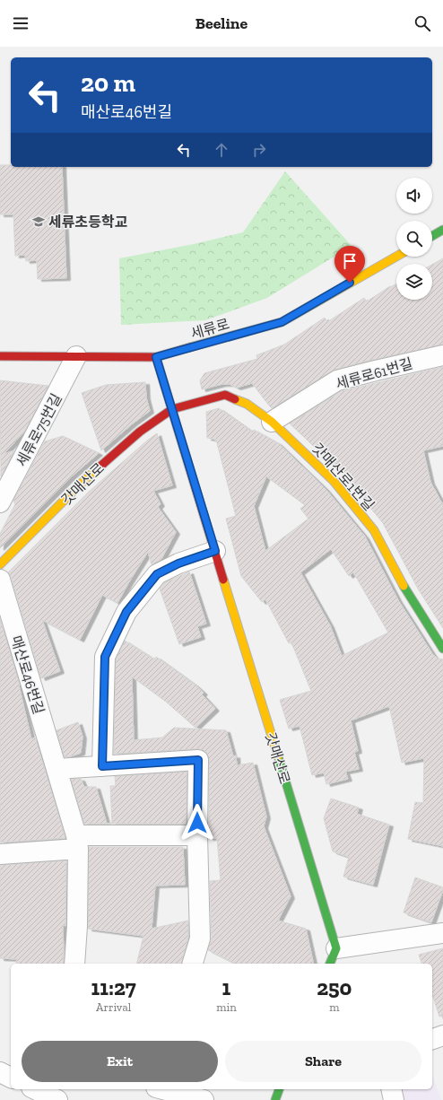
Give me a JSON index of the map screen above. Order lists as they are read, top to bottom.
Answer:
{
  "streets": {
    "street": [
      "세류로",
      "세류로61번길",
      "세류로75번길",
      "갓매산로1번길",
      "갓매산로",
      "매산로46번길"
    ]
  },
  "crossings": [
    ["세류로", "세류로75번길"],
    ["세류로", "갓매산로"],
    ["세류로61번길", "갓매산로1번길"],
    ["갓매산로1번길", "갓매산로"]
  ],
  "places": {
    "school or university": ["세류초등학교"]
  },
  "page": {
    "header": "Beeline",
    "turn": ["20 m", "매산로46번길"],
    "eta": [
      "11:27",
      "Arrival",
      "1",
      "min",
      "250",
      "m"
    ],
    "buttons": ["Exit", "Share"]
  }
}
